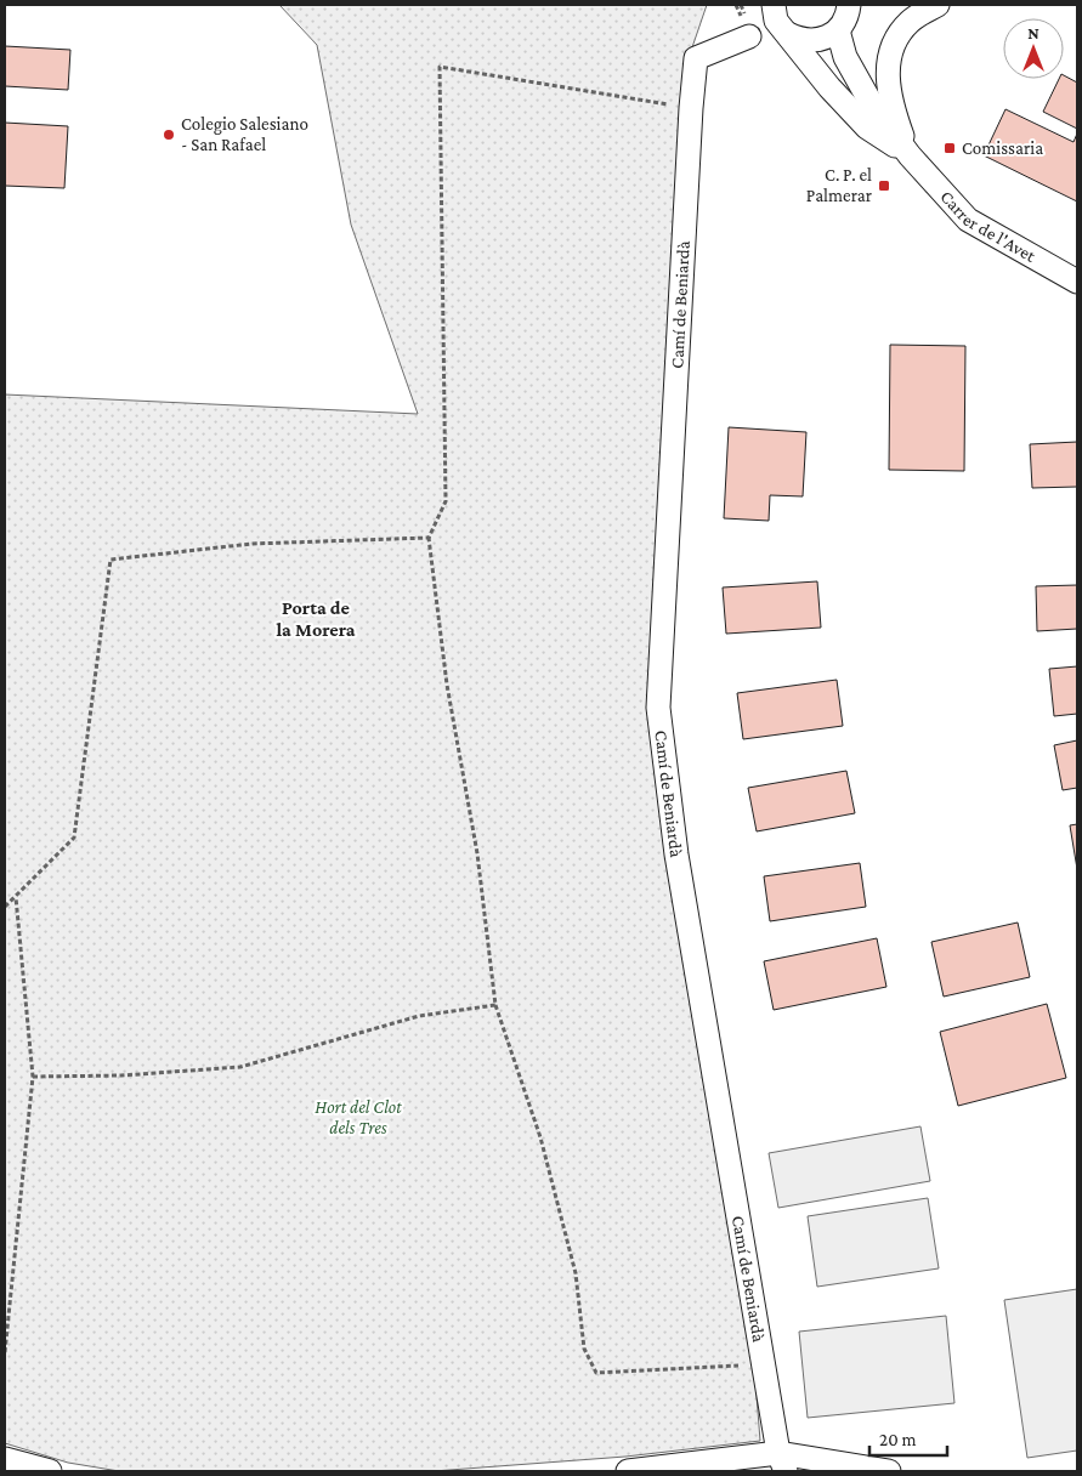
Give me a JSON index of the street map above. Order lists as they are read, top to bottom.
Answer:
{
  "streets": {
    "street": ["Carrer de l'Avet", "Camí de Beniardà"]
  },
  "districts": ["Porta de la Morera"],
  "parks": ["Hort del Clot dels Tres"],
  "places": {
    "other": ["Colegio Salesiano - San Rafael"],
    "transit": ["Comissaria", "C. P. el Palmerar"]
  },
  "scale_bar": "20 m",
  "north": "top"
}
